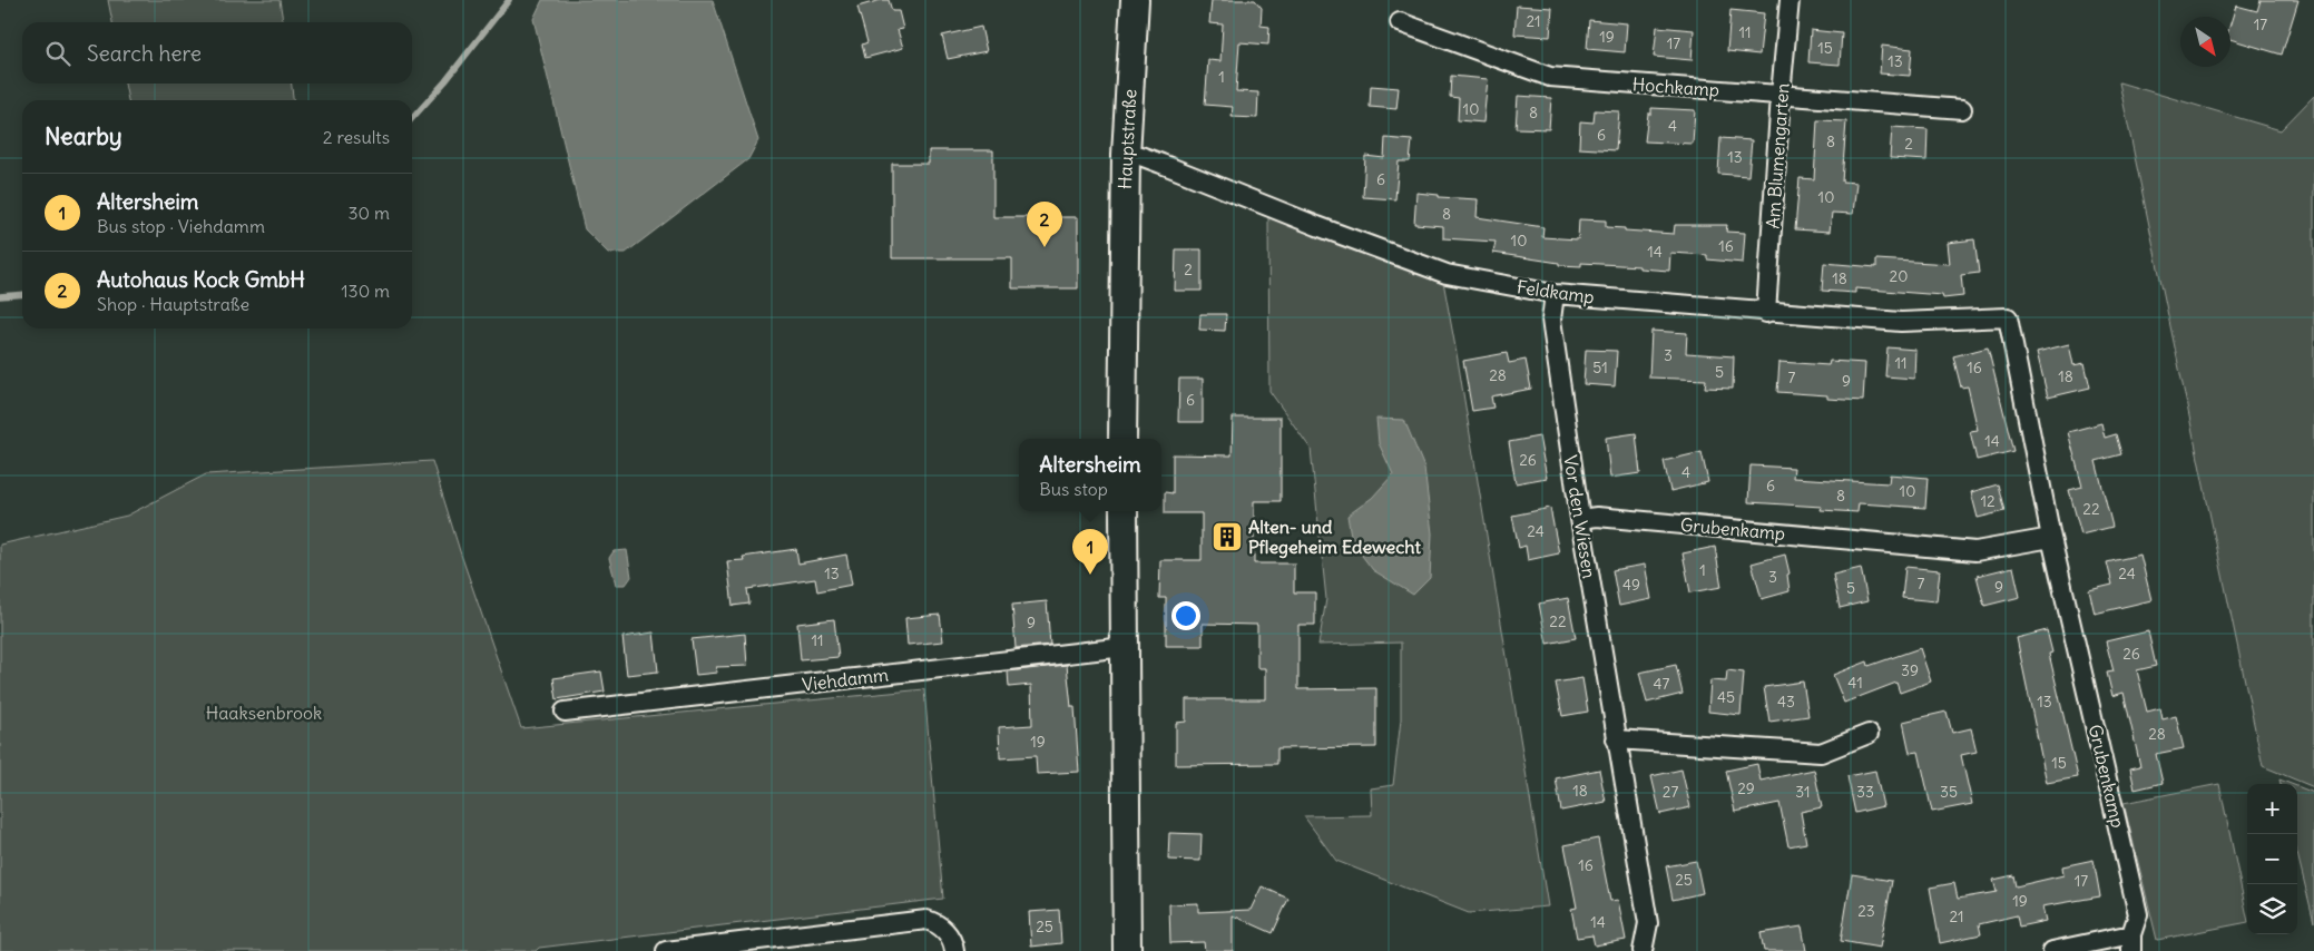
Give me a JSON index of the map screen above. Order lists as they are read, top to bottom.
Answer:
{
  "streets": {
    "main road": ["Hauptstraße"],
    "street": [
      "Hochkamp",
      "Am Blumengarten",
      "Feldkamp",
      "Vor den Wiesen",
      "Grubenkamp",
      "Viehdamm"
    ]
  },
  "crossings": [
    ["Hochkamp", "Am Blumengarten"],
    ["Hauptstraße", "Feldkamp"],
    ["Am Blumengarten", "Feldkamp"],
    ["Feldkamp", "Vor den Wiesen"],
    ["Feldkamp", "Grubenkamp"],
    ["Vor den Wiesen", "Grubenkamp"]
  ],
  "parks": ["Haaksenbrook"],
  "places": {
    "building": ["Alten- und Pflegeheim Edewecht"]
  },
  "house_numbers": [
    "21",
    "17",
    "11",
    "19",
    "17",
    "15",
    "13",
    "1",
    "10",
    "8",
    "4",
    "6",
    "8",
    "2",
    "13",
    "6",
    "10",
    "8",
    "10",
    "16",
    "14",
    "2",
    "20",
    "18",
    "3",
    "11",
    "51",
    "16",
    "5",
    "28",
    "18",
    "7",
    "9",
    "6",
    "14",
    "26",
    "4",
    "6",
    "10",
    "8",
    "12",
    "22",
    "24",
    "1",
    "13",
    "24",
    "3",
    "7",
    "49",
    "9",
    "5",
    "22",
    "9",
    "11",
    "26",
    "39",
    "41",
    "47",
    "45",
    "43",
    "13",
    "28",
    "19",
    "15",
    "29",
    "18",
    "27",
    "31",
    "33",
    "35",
    "16",
    "25",
    "17",
    "19",
    "23",
    "21",
    "14",
    "25"
  ],
  "north": "bottom right",
  "page": {
    "search": "Search here",
    "heading": ["Nearby", "2 results"],
    "list": [
      {
        "mark": "1",
        "name": "Altersheim",
        "note": "Bus stop · Viehdamm",
        "value": "30 m"
      },
      {
        "mark": "2",
        "name": "Autohaus Kock GmbH",
        "note": "Shop · Hauptstraße",
        "value": "130 m"
      }
    ],
    "pins": ["2", "1"],
    "popup": ["Altersheim", "Bus stop"],
    "map_buttons": ["+", "−"]
  }
}
